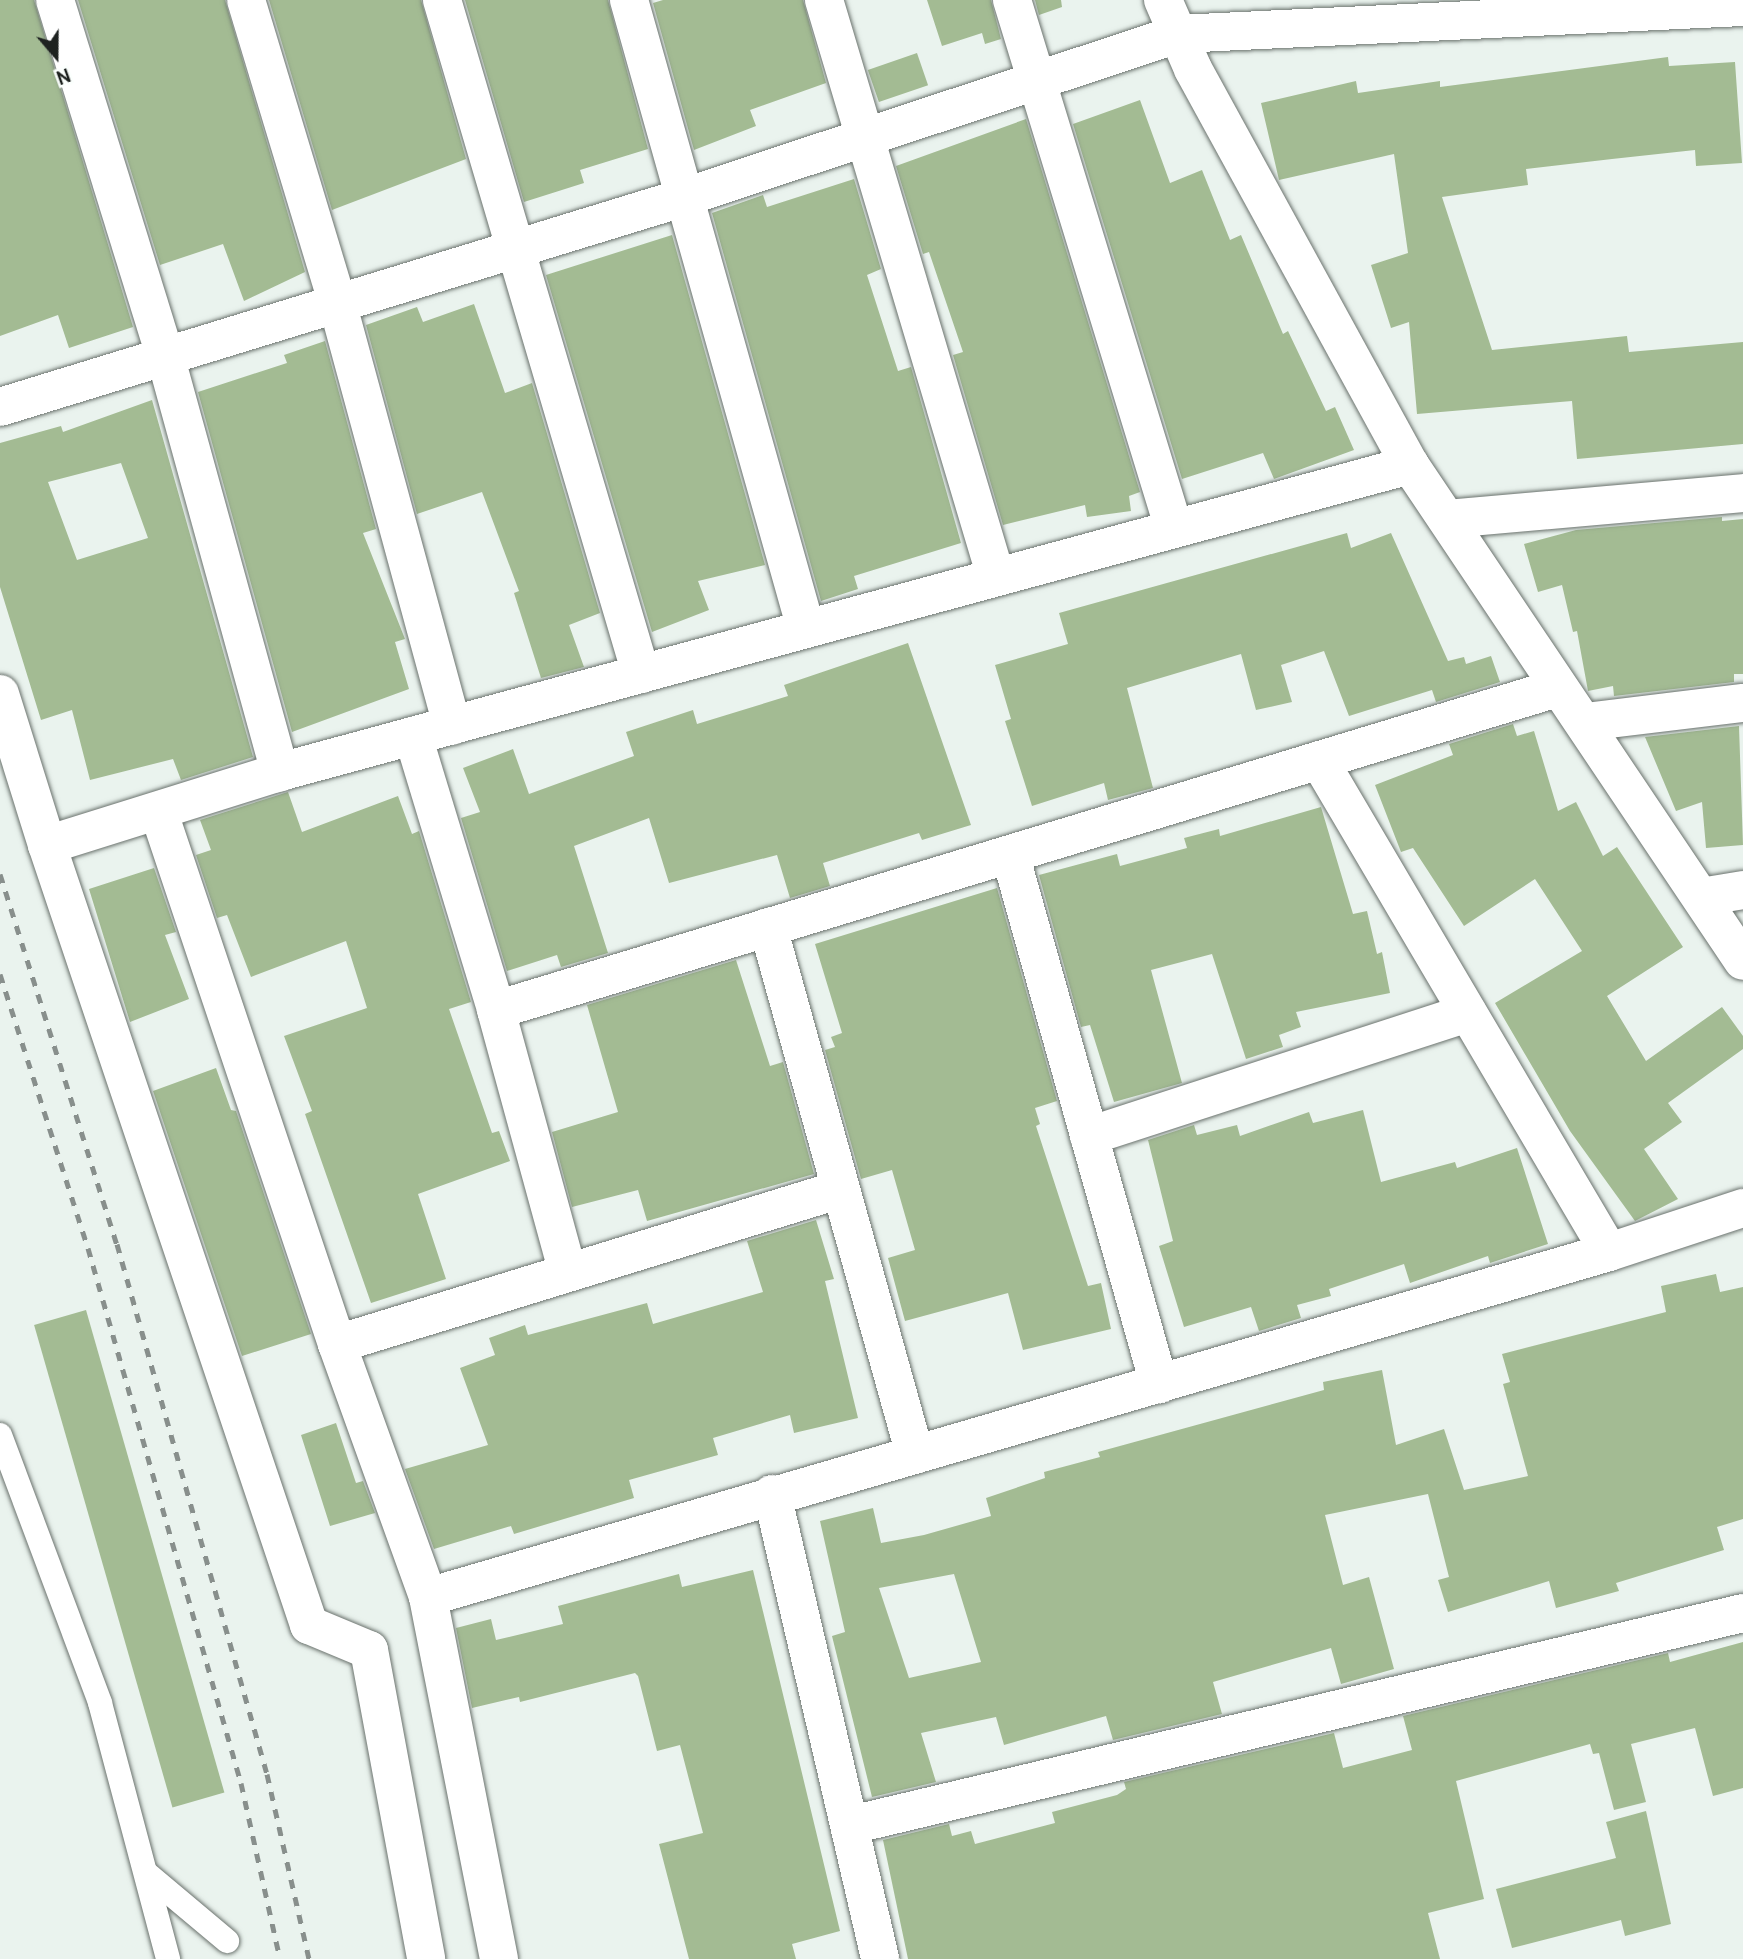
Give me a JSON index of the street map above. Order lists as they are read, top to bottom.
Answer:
{
  "north": "bottom"
}
